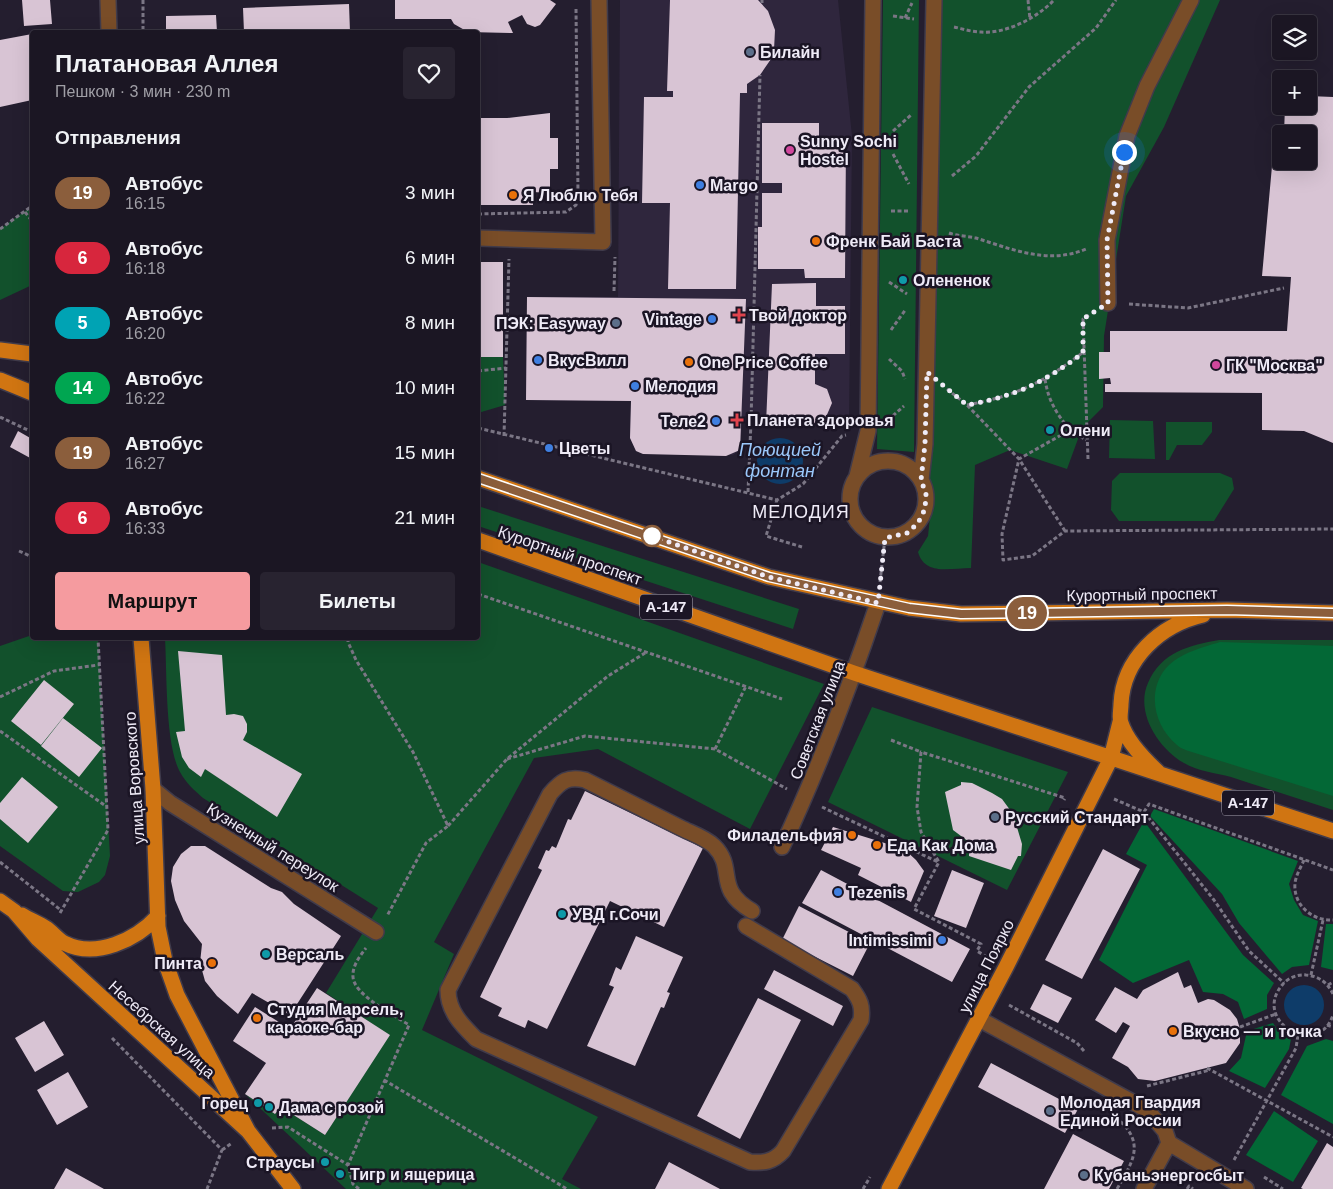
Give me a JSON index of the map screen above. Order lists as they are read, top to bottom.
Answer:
{
  "streets": {
    "main road": [
      "Курортный проспект",
      "А-147",
      "улица Воровского",
      "улица Поярко",
      "Несебрская улица"
    ],
    "street": ["Советская улица", "Кузнечный переулок"]
  },
  "crossings": [
    ["Курортный проспект", "Советская улица"],
    ["Курортный проспект", "улица Поярко"],
    ["улица Воровского", "Кузнечный переулок"],
    ["улица Воровского", "Несебрская улица"]
  ],
  "districts": ["МЕЛОДИЯ"],
  "water": ["Поющией фонтан"],
  "places": {
    "other": [
      "Билайн",
      "Sunny Sochi Hostel",
      "Margo",
      "Я Люблю Тебя",
      "Френк Бай Баста",
      "Олененок",
      "Vintage",
      "ПЭК: Easyway",
      "ВкусВилл",
      "One Price Coffee",
      "ГК \"Москва\"",
      "Мелодия",
      "Теле2",
      "Олени",
      "Цветы",
      "Русский Стандарт",
      "Филадельфия",
      "Еда Как Дома",
      "Tezenis",
      "УВД г.Сочи",
      "Intimissimi",
      "Версаль",
      "Пинта",
      "Студия Марсель, караоке-бар",
      "Вкусно — и точка",
      "Горец",
      "Дама с розой",
      "Молодая Гвардия Единой России",
      "Страусы",
      "Тигр и ящерица",
      "Кубаньэнергосбыт"
    ],
    "health": ["Твой доктор", "Планета здоровья"]
  },
  "lines": ["bus line 19"],
  "page": {
    "on_map": "19",
    "map_buttons": ["+", "−"],
    "heading": [
      ["Платановая Аллея", "Пешком · 3 мин · 230 m"],
      "Отправления"
    ],
    "list": [
      {
        "mark": "19",
        "name": "Автобус",
        "note": "16:15",
        "value": "3 мин"
      },
      {
        "mark": "6",
        "name": "Автобус",
        "note": "16:18",
        "value": "6 мин"
      },
      {
        "mark": "5",
        "name": "Автобус",
        "note": "16:20",
        "value": "8 мин"
      },
      {
        "mark": "14",
        "name": "Автобус",
        "note": "16:22",
        "value": "10 мин"
      },
      {
        "mark": "19",
        "name": "Автобус",
        "note": "16:27",
        "value": "15 мин"
      },
      {
        "mark": "6",
        "name": "Автобус",
        "note": "16:33",
        "value": "21 мин"
      }
    ],
    "buttons": ["Маршрут", "Билеты"]
  }
}
